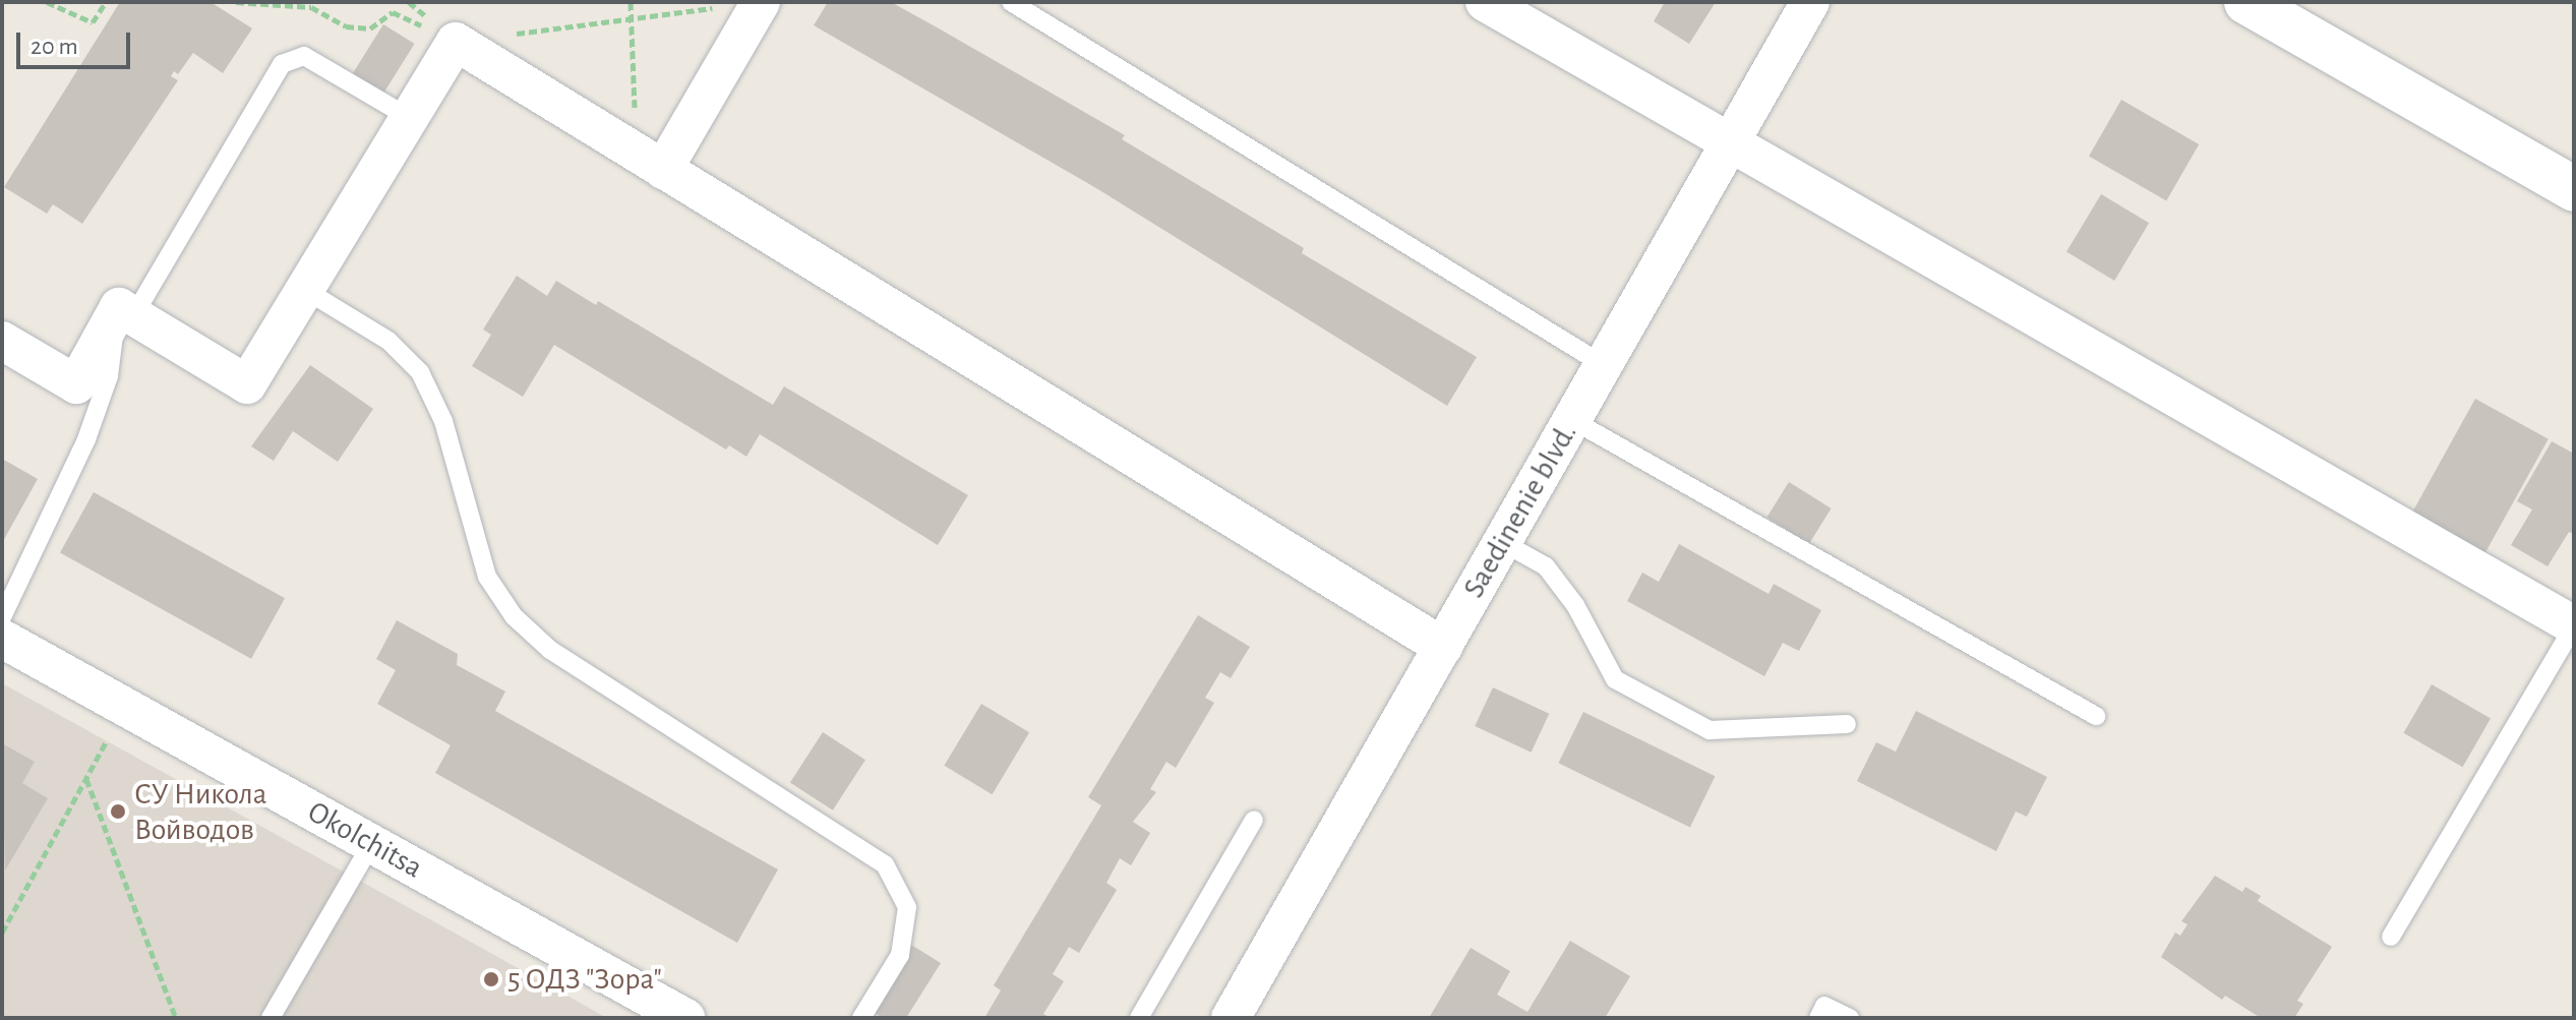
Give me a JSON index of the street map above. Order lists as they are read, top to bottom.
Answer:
{
  "streets": {
    "street": ["Saedinenie blvd.", "Okolchitsa"]
  },
  "places": ["СУ Никола Войводов", "5 ОДЗ \"Зора\""],
  "scale_bar": "20 m"
}
